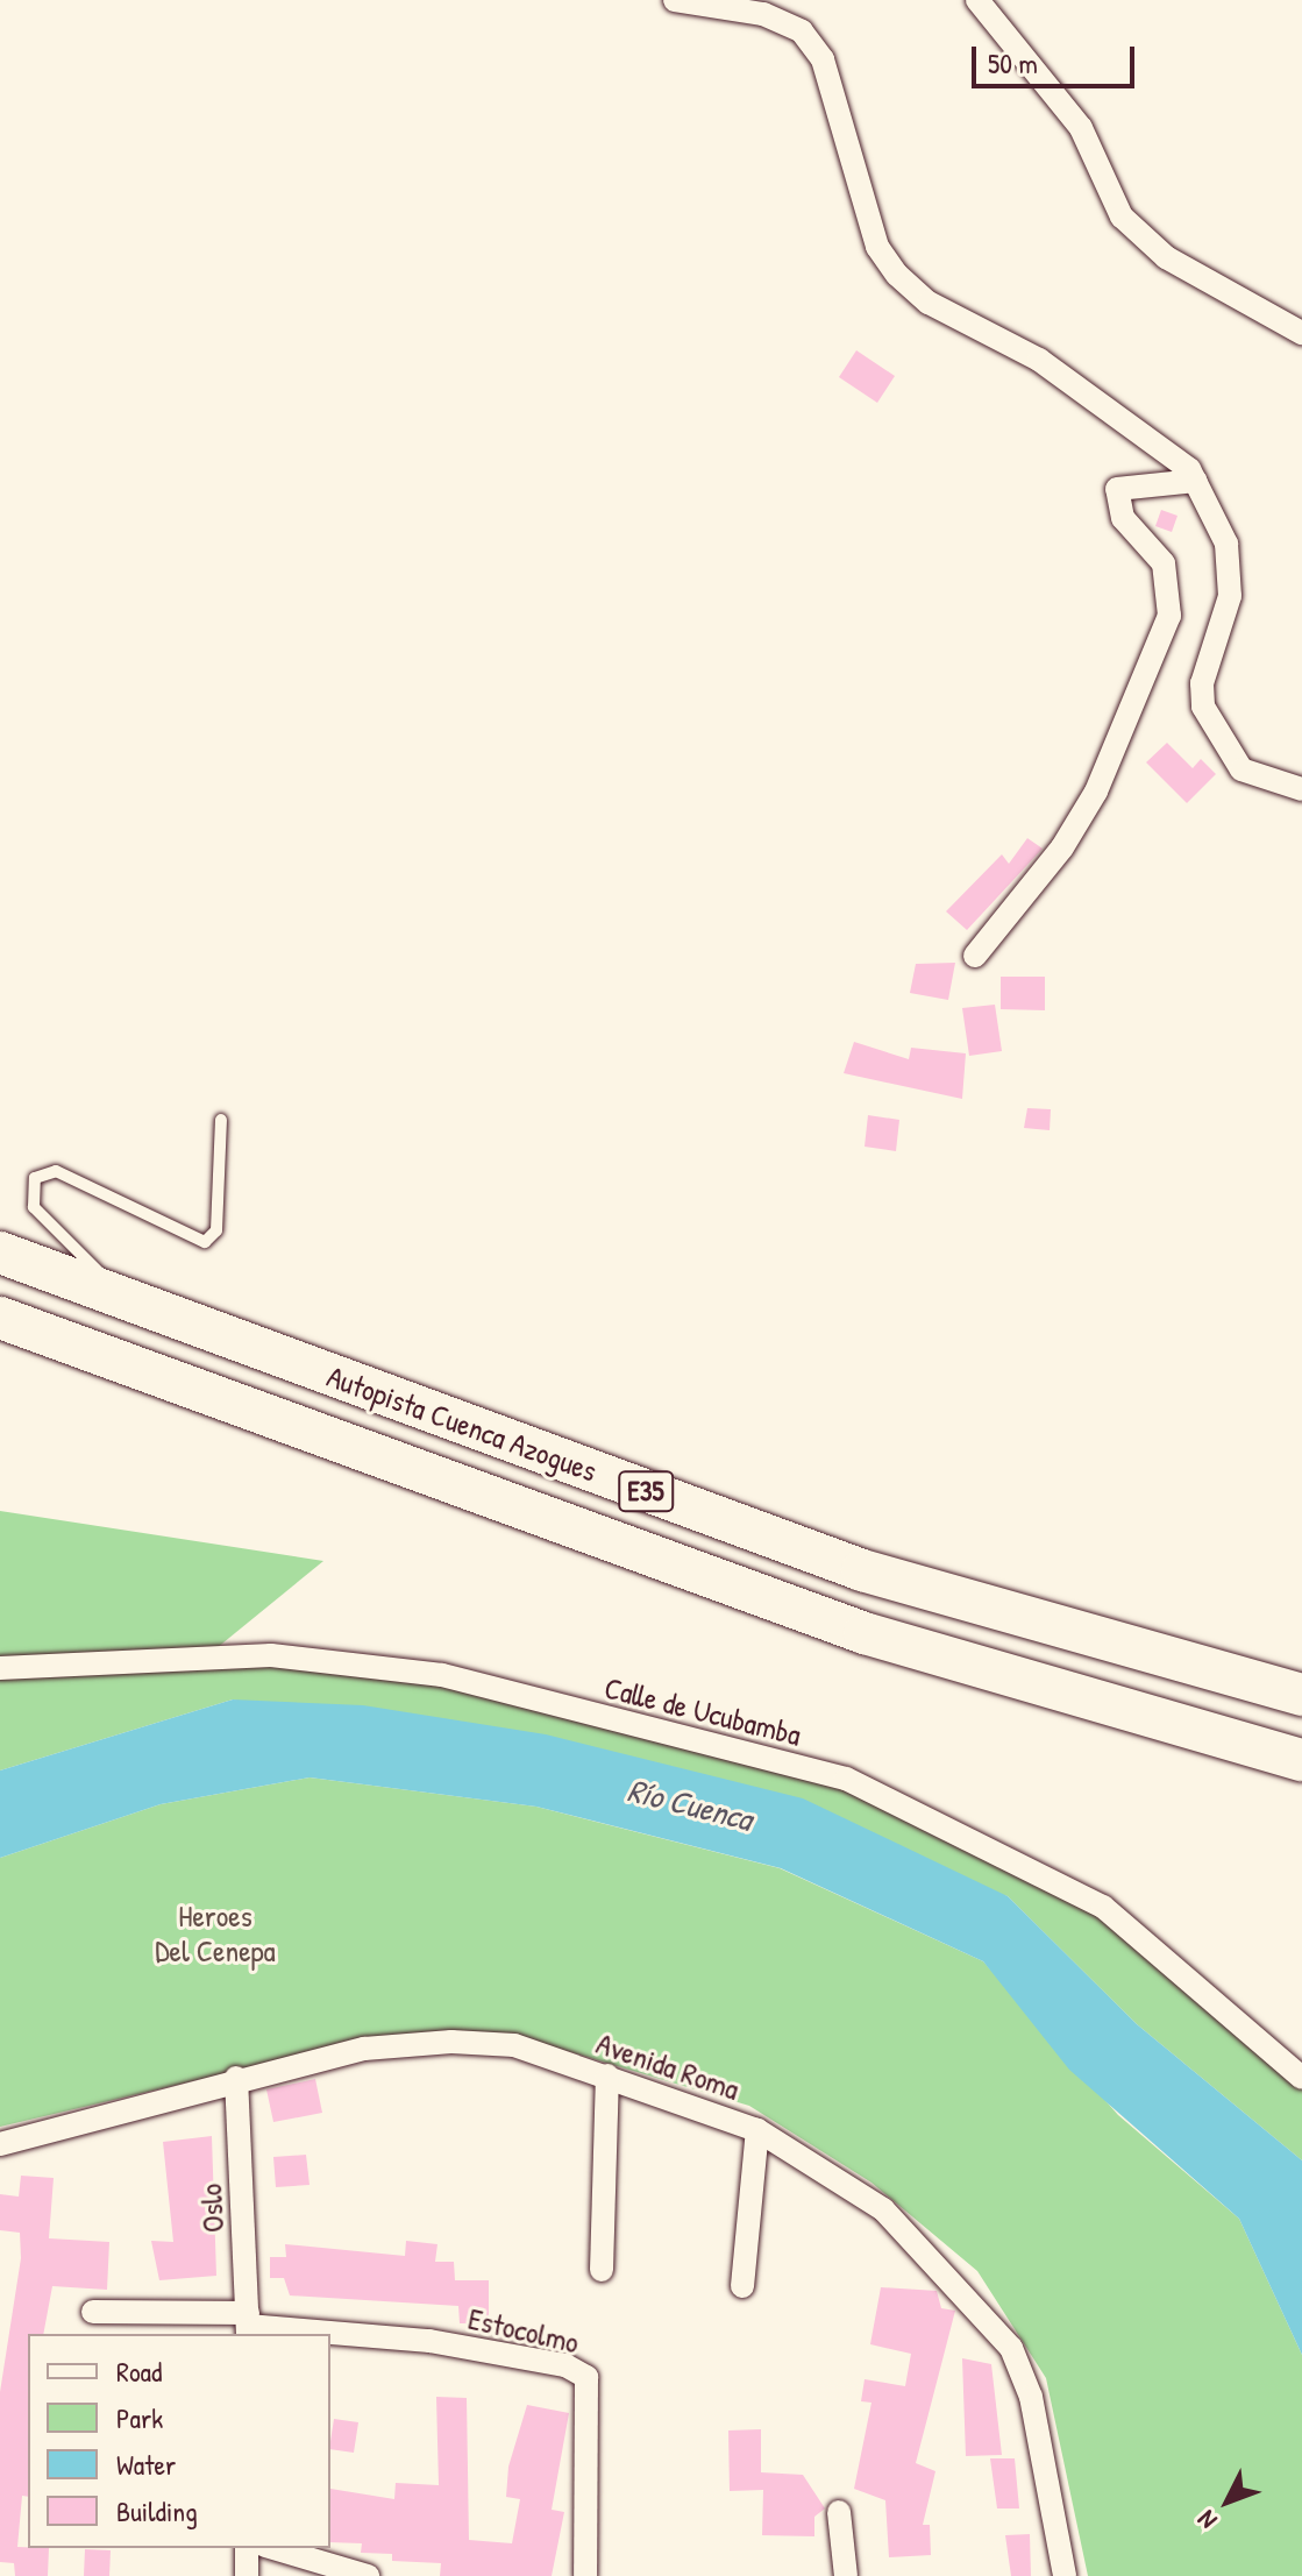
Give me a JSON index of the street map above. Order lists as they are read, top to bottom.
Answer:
{
  "streets": {
    "highway": ["Autopista Cuenca Azogues", "E35"],
    "street": [
      "Calle de Ucubamba",
      "Avenida Roma",
      "Oslo",
      "Estocolmo"
    ]
  },
  "crossings": [
    ["Avenida Roma", "Oslo"],
    ["Oslo", "Estocolmo"]
  ],
  "water": ["Río Cuenca"],
  "parks": ["Heroes Del Cenepa"],
  "legend": [
    "Road",
    "Park",
    "Water",
    "Building"
  ],
  "scale_bar": "50 m",
  "north": "bottom left"
}
